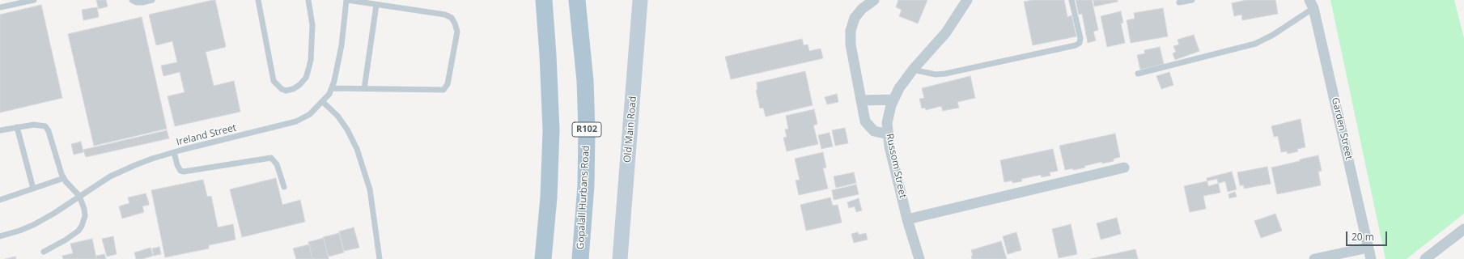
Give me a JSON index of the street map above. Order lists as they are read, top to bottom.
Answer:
{
  "streets": {
    "main road": ["R102", "Gopalall Hurbans Road"],
    "street": ["Garden Street", "Old Main Road", "Russom Street"],
    "lane": ["Ireland Street"]
  },
  "scale_bar": "20 m"
}
